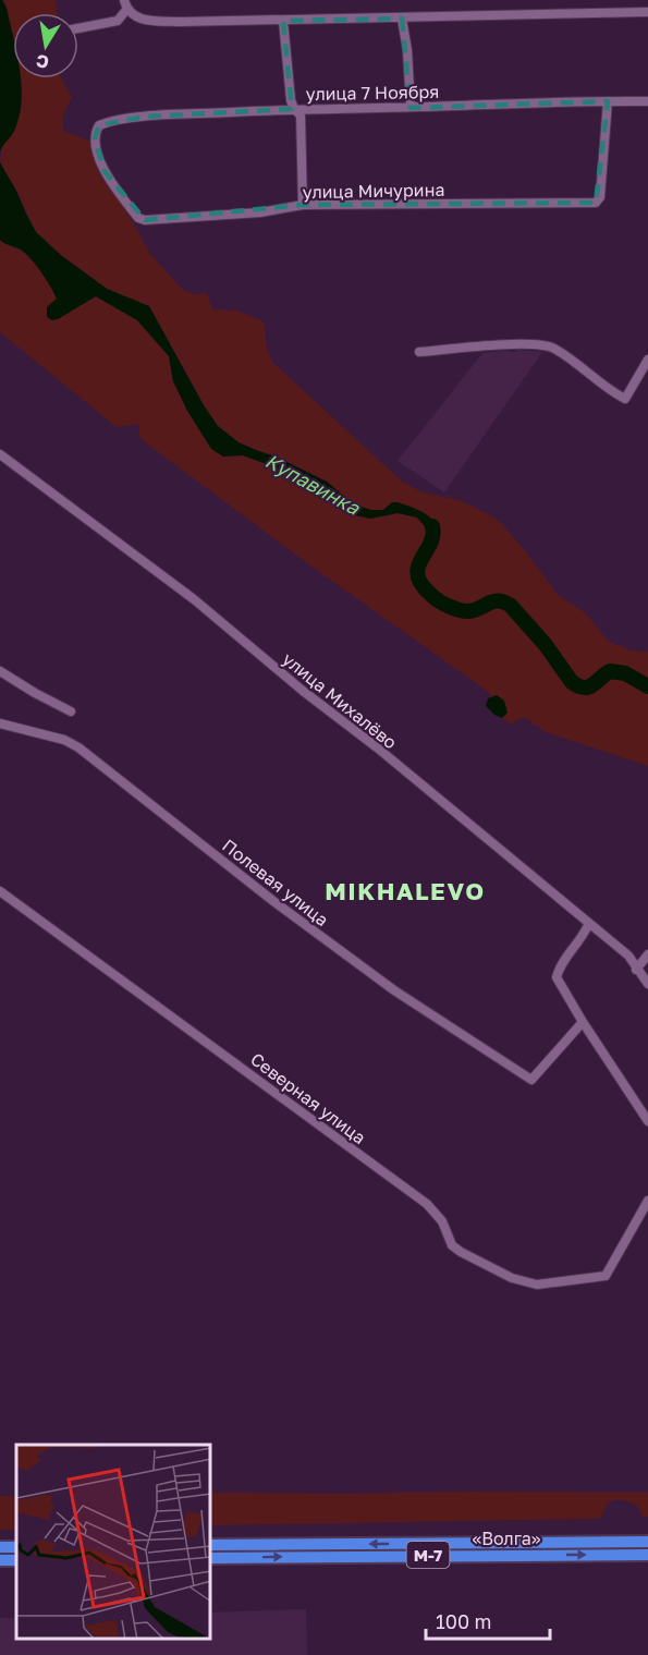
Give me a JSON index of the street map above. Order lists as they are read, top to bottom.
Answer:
{
  "streets": {
    "highway": ["«Волга»", "М-7"],
    "street": [
      "улица 7 Ноября",
      "улица Мичурина",
      "улица Михалёво",
      "Полевая улица",
      "Северная улица"
    ]
  },
  "crossings": [
    ["улица 7 Ноября", "улица Мичурина"]
  ],
  "districts": ["MIKHALEVO"],
  "water": ["Купавинка"],
  "scale_bar": "100 m",
  "north": "bottom"
}
